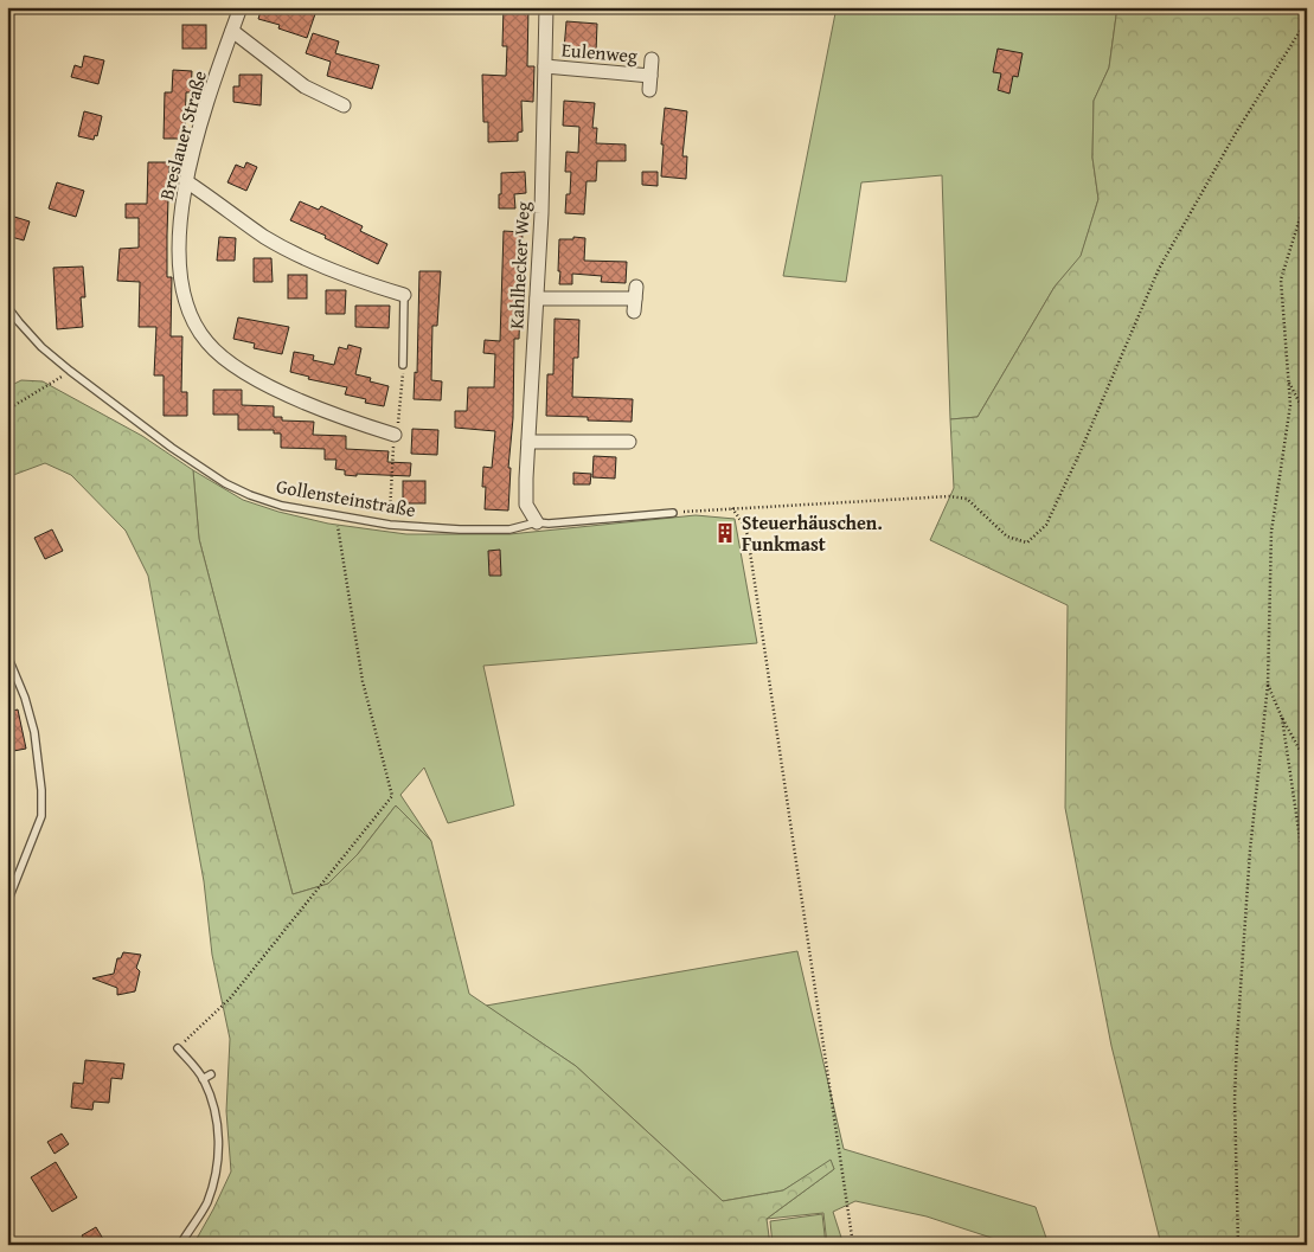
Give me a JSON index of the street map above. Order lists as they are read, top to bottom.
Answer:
{
  "streets": {
    "street": ["Eulenweg", "Breslauer Straße", "Kahlhecker Weg"],
    "lane": ["Gollensteinstraße"]
  },
  "crossings": [
    ["Eulenweg", "Kahlhecker Weg"],
    ["Kahlhecker Weg", "Gollensteinstraße"]
  ],
  "places": {
    "building": ["Steuerhäuschen. Funkmast"]
  }
}
